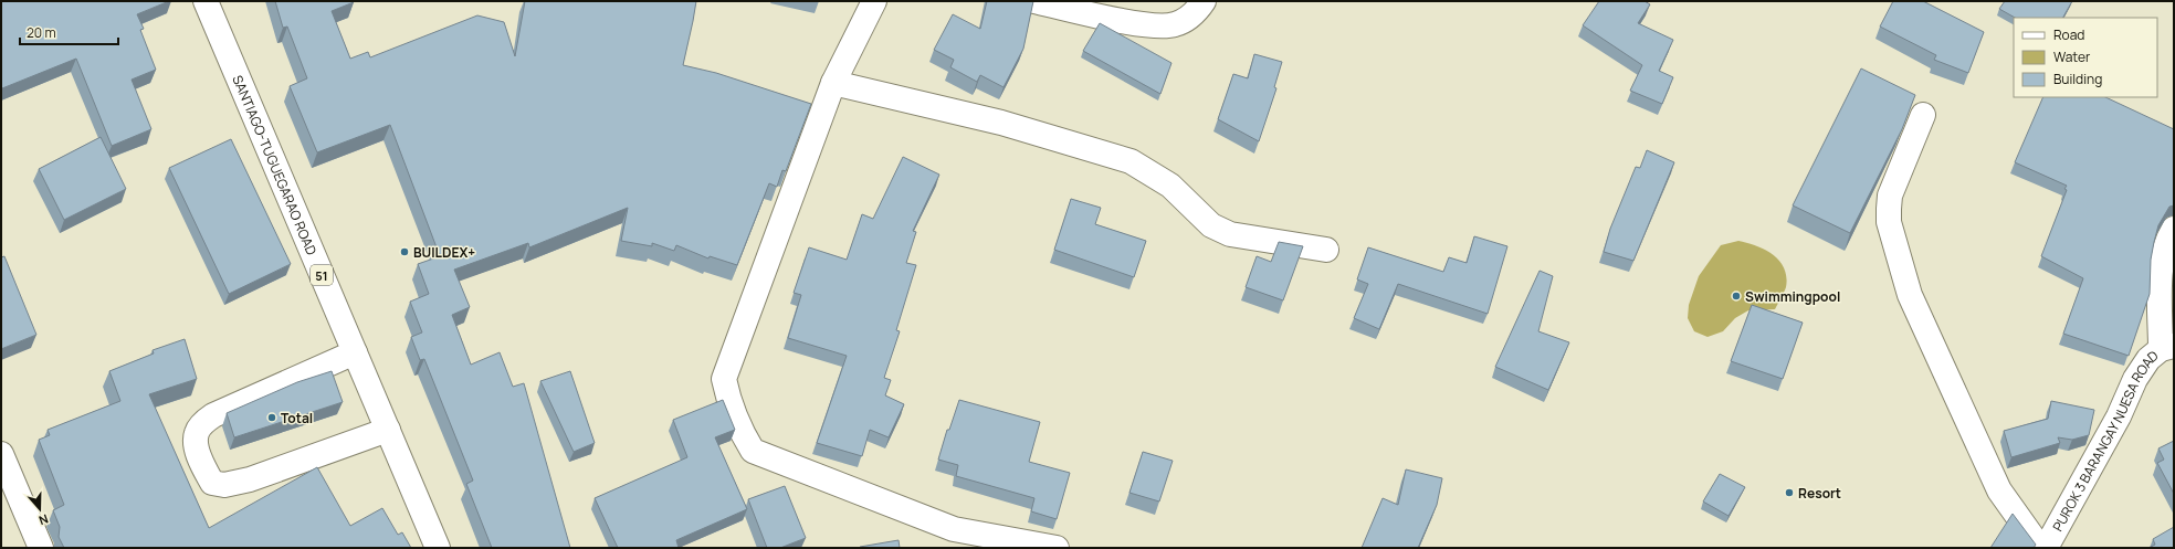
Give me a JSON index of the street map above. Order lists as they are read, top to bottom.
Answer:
{
  "streets": {
    "main road": ["SANTIAGO-TUGUEGARAO ROAD", "51", "PUROK 3 BARANGAY NUESA ROAD"]
  },
  "places": [
    "BUILDEX+",
    "Swimmingpool",
    "Total",
    "Resort"
  ],
  "legend": ["Road", "Water", "Building"],
  "scale_bar": "20 m",
  "north": "bottom"
}
